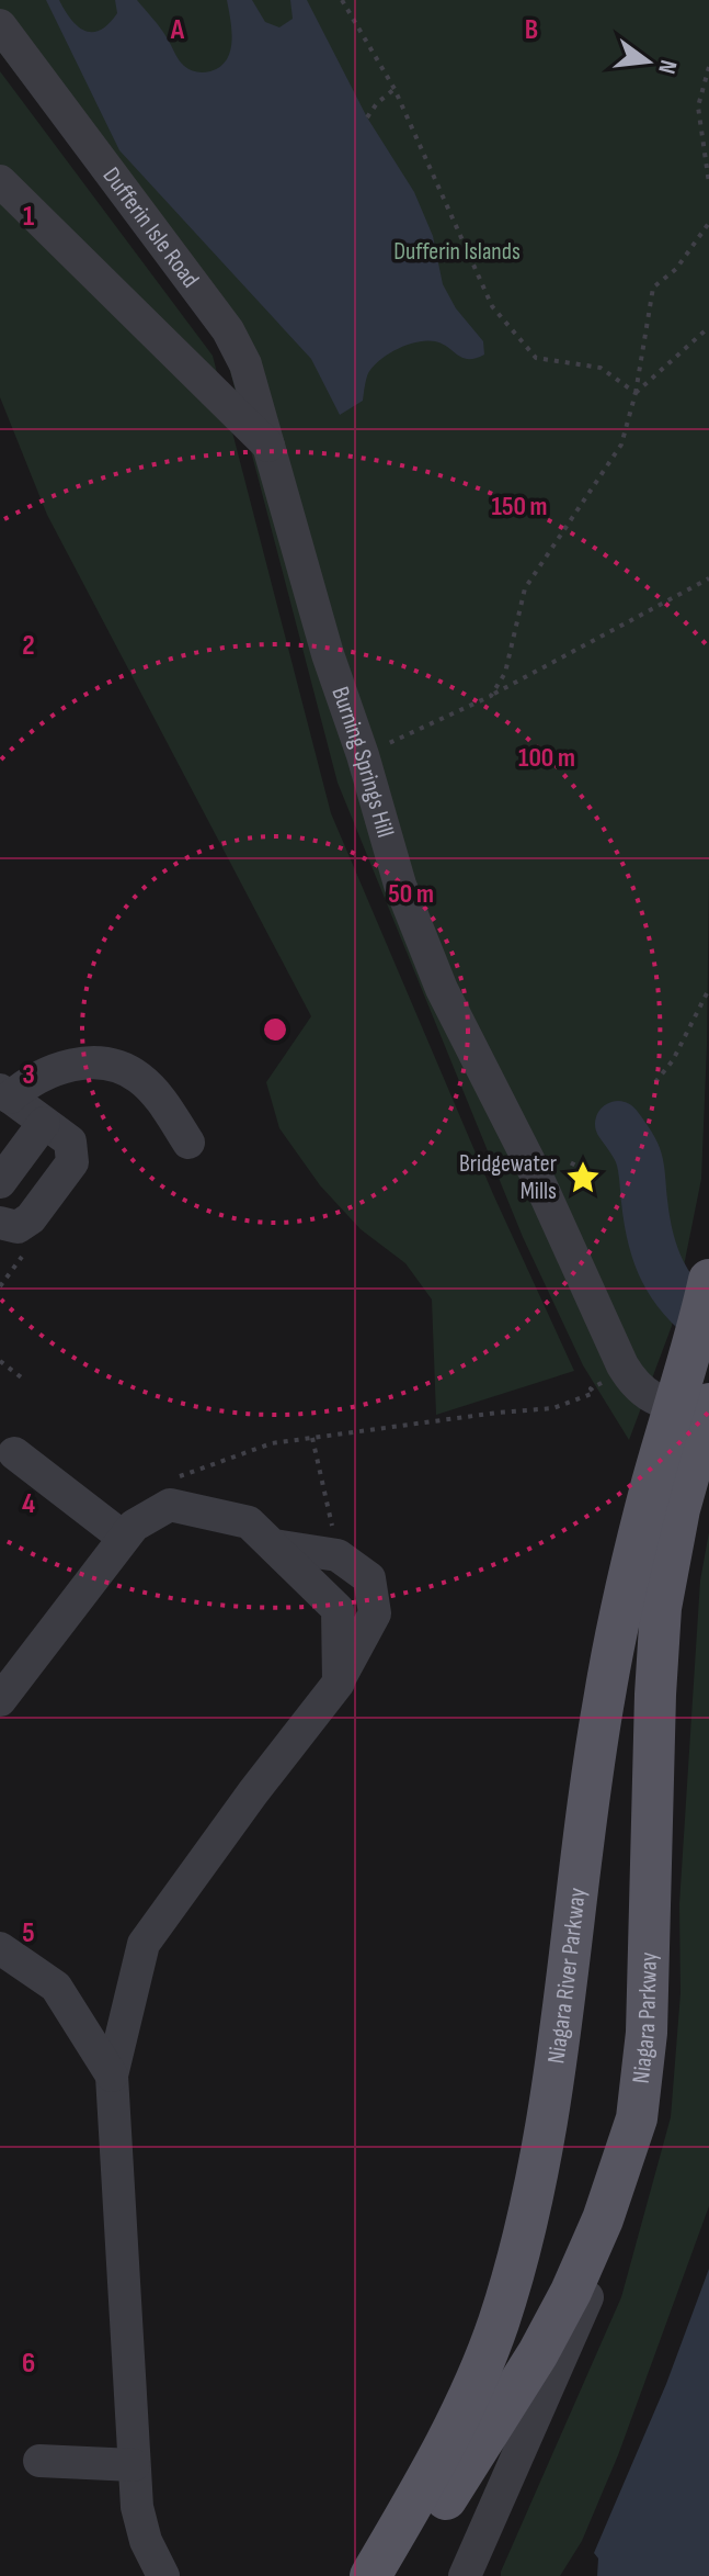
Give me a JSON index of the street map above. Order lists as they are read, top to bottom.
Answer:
{
  "streets": {
    "main road": ["Niagara River Parkway", "Niagara Parkway"],
    "street": ["Dufferin Isle Road", "Burning Springs Hill"]
  },
  "crossings": [
    ["Dufferin Isle Road", "Burning Springs Hill"],
    ["Burning Springs Hill", "Niagara River Parkway"],
    ["Burning Springs Hill", "Niagara Parkway"],
    ["Niagara River Parkway", "Niagara Parkway"]
  ],
  "parks": ["Dufferin Islands"],
  "places": {
    "place": ["Bridgewater Mills"]
  },
  "north": "right",
  "grid": {
    "columns": ["A", "B"],
    "rows": [
      "1",
      "2",
      "3",
      "4",
      "5",
      "6"
    ]
  },
  "rings": ["150 m", "100 m", "50 m"]
}
